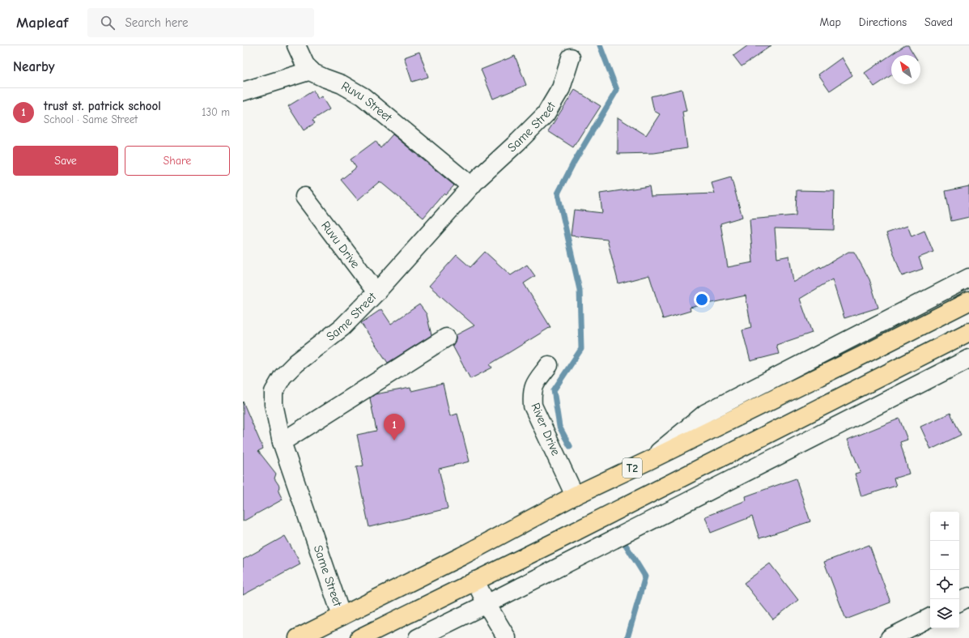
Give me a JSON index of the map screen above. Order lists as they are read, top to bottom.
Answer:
{
  "streets": {
    "highway": ["T2"],
    "street": [
      "Ruvu Street",
      "Same Street",
      "Ruvu Drive",
      "River Drive"
    ]
  },
  "crossings": [
    ["Ruvu Street", "Same Street"],
    ["Same Street", "Ruvu Drive"],
    ["Same Street", "T2"],
    ["River Drive", "T2"]
  ],
  "north": "top left",
  "page": {
    "header": "Mapleaf",
    "search": "Search here",
    "nav": ["Map", "Directions", "Saved"],
    "heading": "Nearby",
    "list": [
      {
        "mark": "1",
        "name": "trust st. patrick school",
        "note": "School · Same Street",
        "value": "130 m"
      }
    ],
    "buttons": ["Save", "Share"],
    "pins": "1",
    "map_buttons": ["+", "−"]
  }
}
